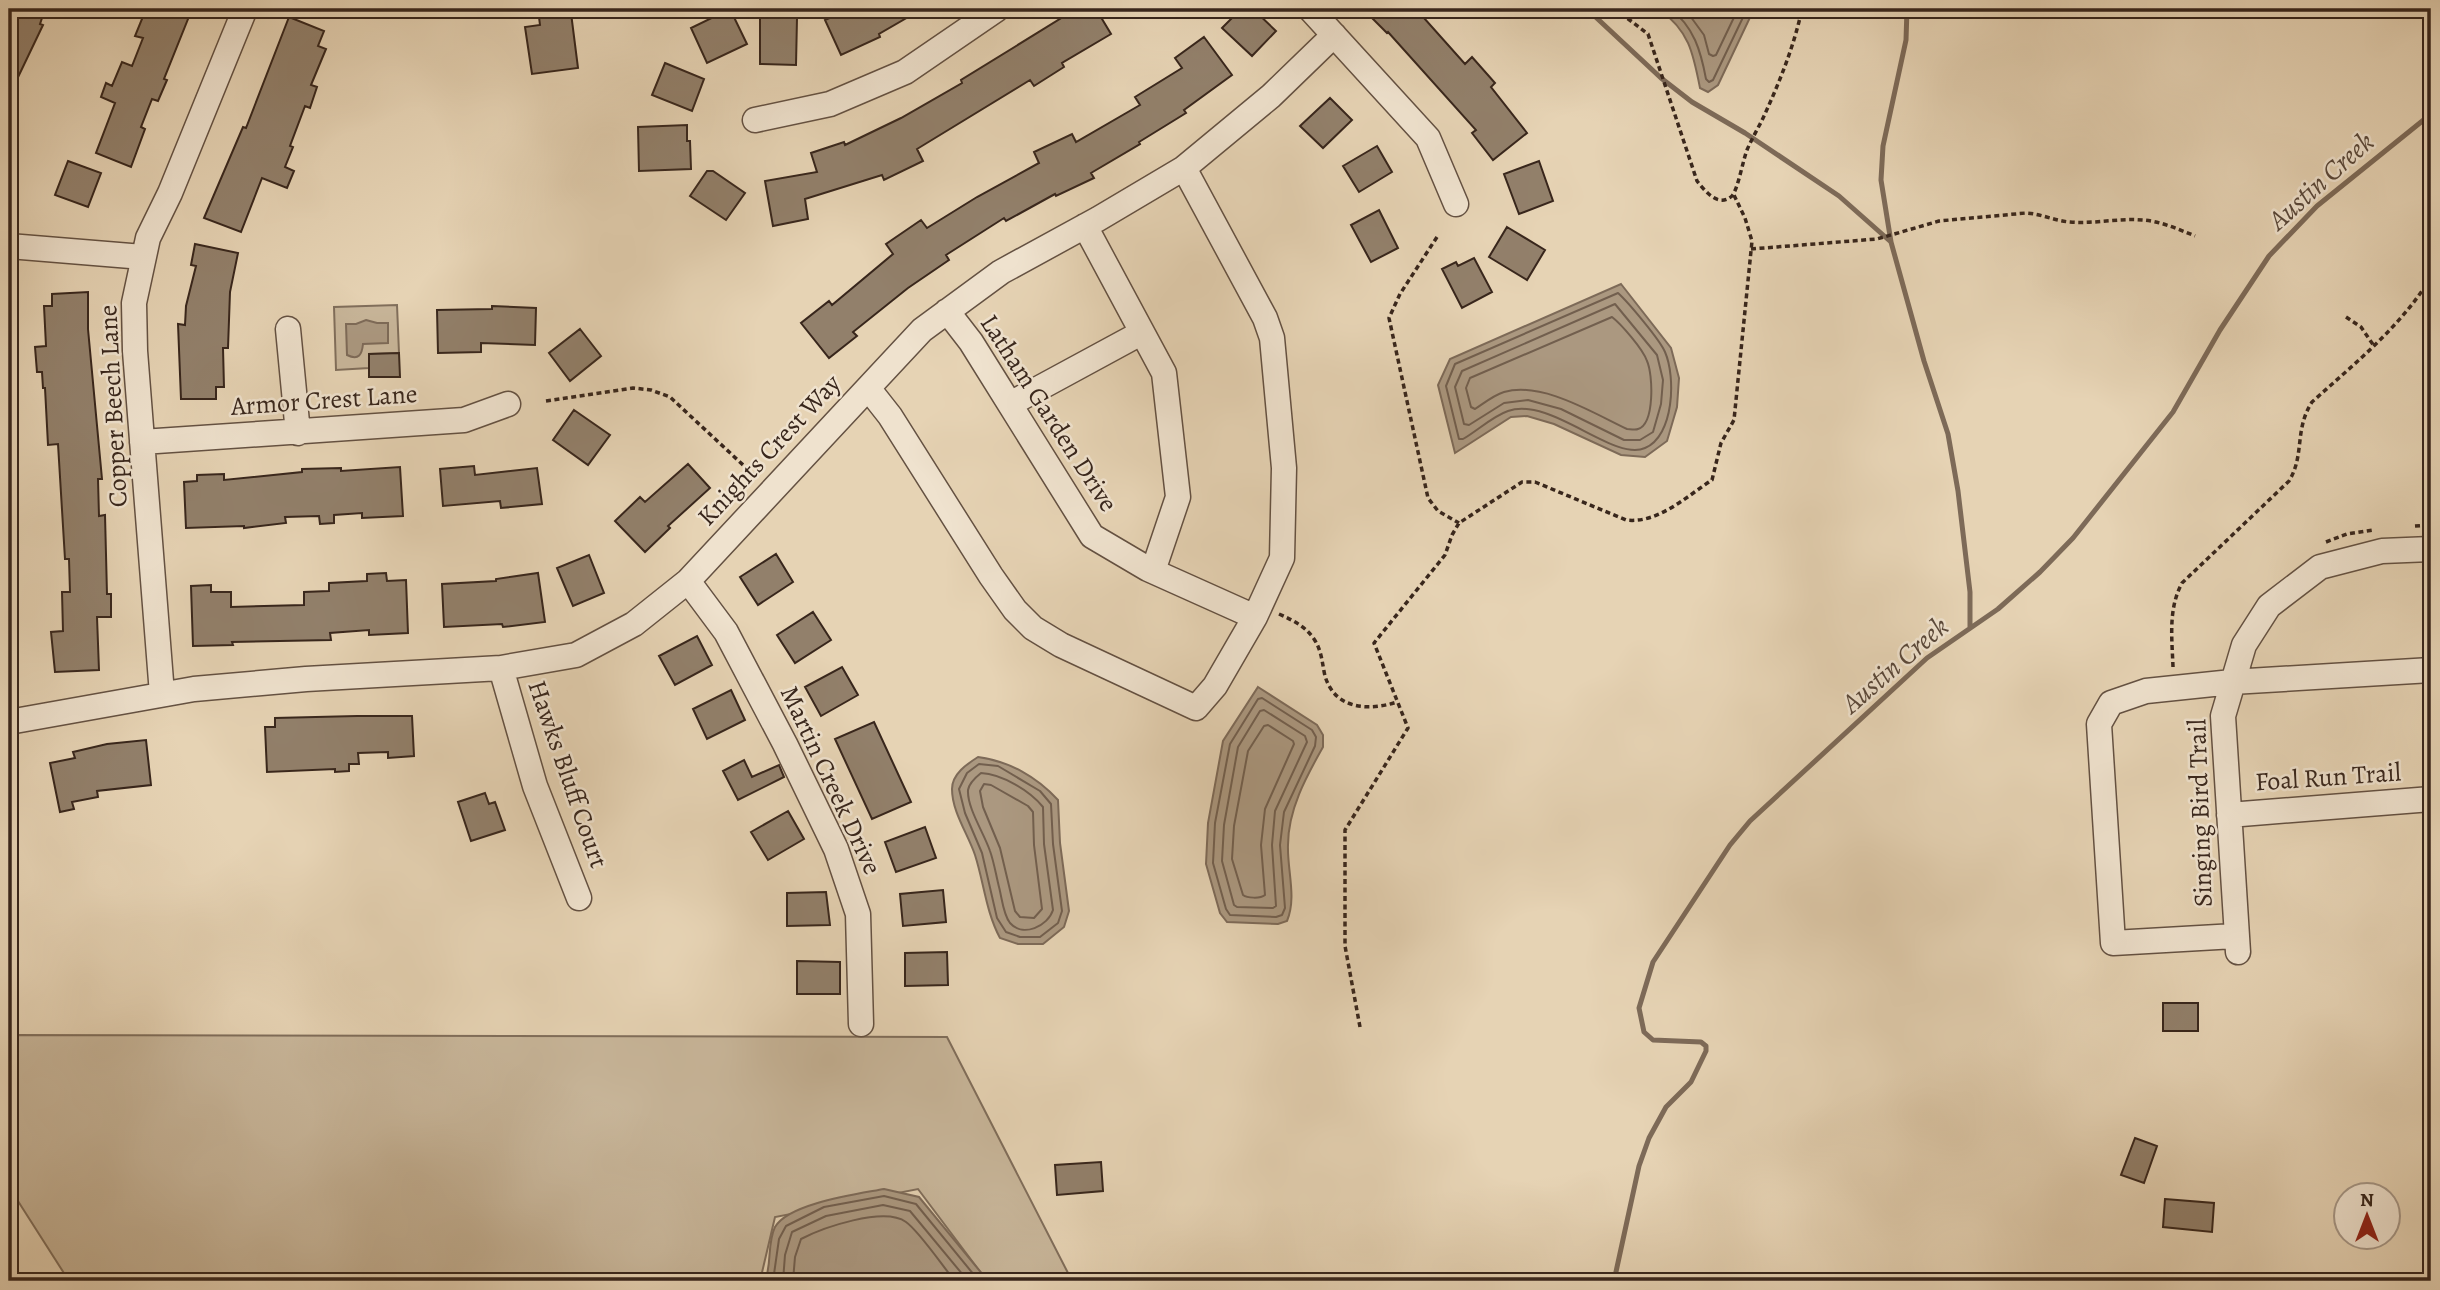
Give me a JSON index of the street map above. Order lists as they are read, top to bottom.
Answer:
{
  "streets": {
    "street": [
      "Armor Crest Lane",
      "Copper Beech Lane",
      "Latham Garden Drive",
      "Knights Crest Way",
      "Hawks Bluff Court",
      "Foal Run Trail",
      "Martin Creek Drive",
      "Singing Bird Trail"
    ]
  },
  "crossings": [
    ["Armor Crest Lane", "Copper Beech Lane"],
    ["Copper Beech Lane", "Knights Crest Way"],
    ["Latham Garden Drive", "Knights Crest Way"],
    ["Knights Crest Way", "Hawks Bluff Court"],
    ["Knights Crest Way", "Martin Creek Drive"],
    ["Foal Run Trail", "Singing Bird Trail"]
  ],
  "water": ["Austin Creek"],
  "north": "top"
}
